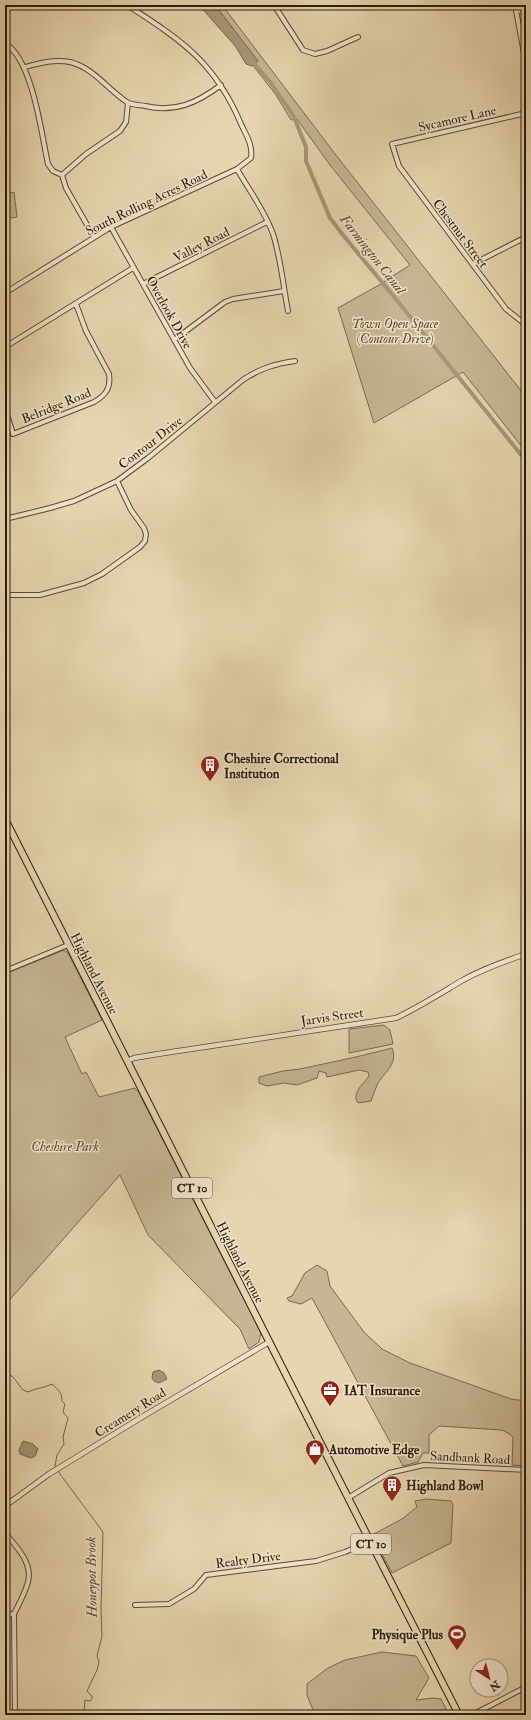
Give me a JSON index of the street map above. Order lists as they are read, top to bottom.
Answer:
{
  "streets": {
    "highway": ["Highland Avenue", "CT 10"],
    "street": [
      "Sycamore Lane",
      "South Rolling Acres Road",
      "Chestnut Street",
      "Valley Road",
      "Overlook Drive",
      "Belridge Road",
      "Contour Drive",
      "Jarvis Street",
      "Creamery Road",
      "Sandbank Road",
      "Realty Drive"
    ]
  },
  "crossings": [
    ["Sycamore Lane", "Chestnut Street"],
    ["South Rolling Acres Road", "Overlook Drive"],
    ["Valley Road", "Overlook Drive"],
    ["Overlook Drive", "Contour Drive"],
    ["Highland Avenue", "Jarvis Street"],
    ["Highland Avenue", "Creamery Road"],
    ["Highland Avenue", "Sandbank Road"],
    ["Highland Avenue", "Realty Drive"]
  ],
  "water": ["Farmington Canal", "Honeypot Brook"],
  "parks": ["Town Open Space (Contour Drive)", "Cheshire Park"],
  "places": {
    "building": ["Cheshire Correctional Institution", "Highland Bowl"],
    "office": ["IAT Insurance"],
    "shop": ["Automotive Edge"],
    "sports": ["Physique Plus"]
  },
  "north": "bottom right"
}
